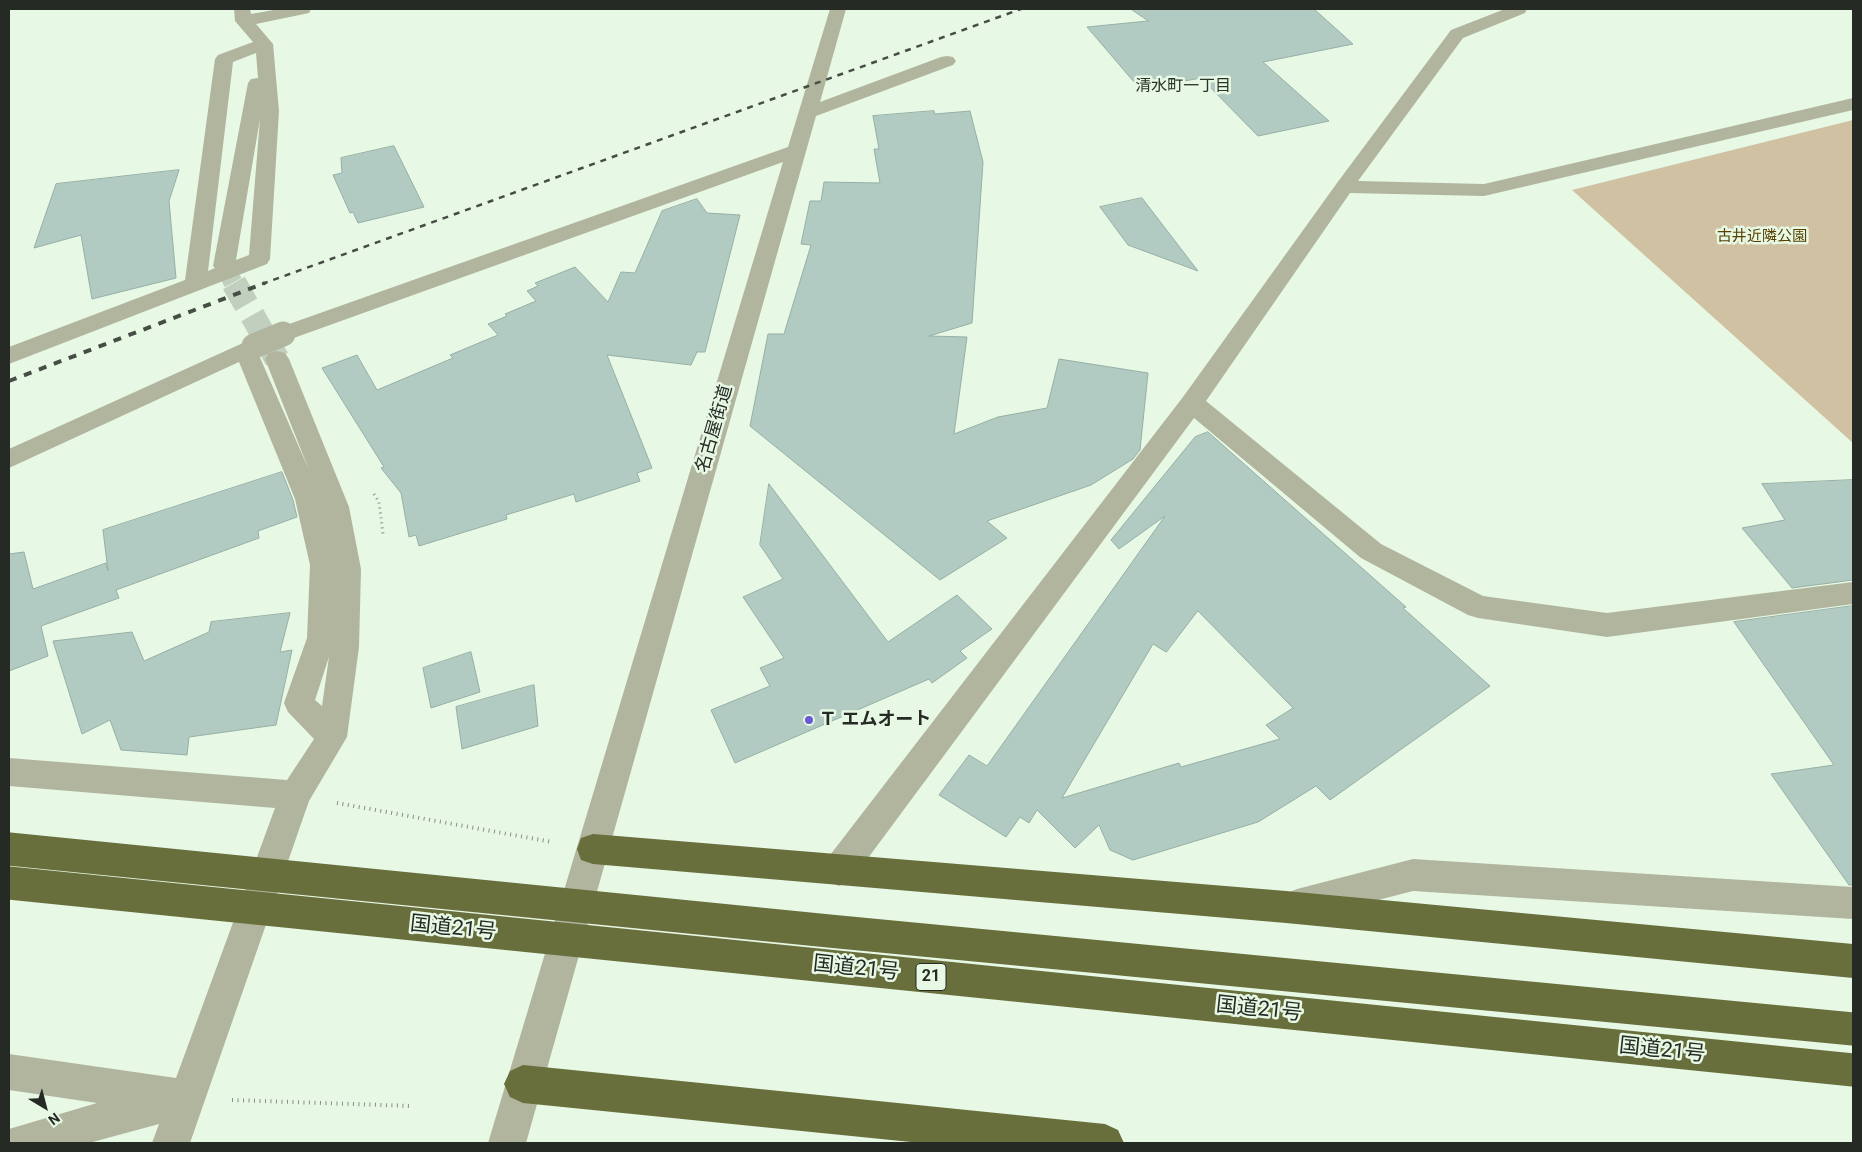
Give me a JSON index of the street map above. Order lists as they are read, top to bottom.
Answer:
{
  "streets": {
    "highway": ["国道21号", "21"],
    "street": ["名古屋街道"]
  },
  "districts": ["清水町一丁目"],
  "parks": ["古井近隣公園"],
  "places": ["Ｔ エムオート"],
  "north": "bottom right"
}
